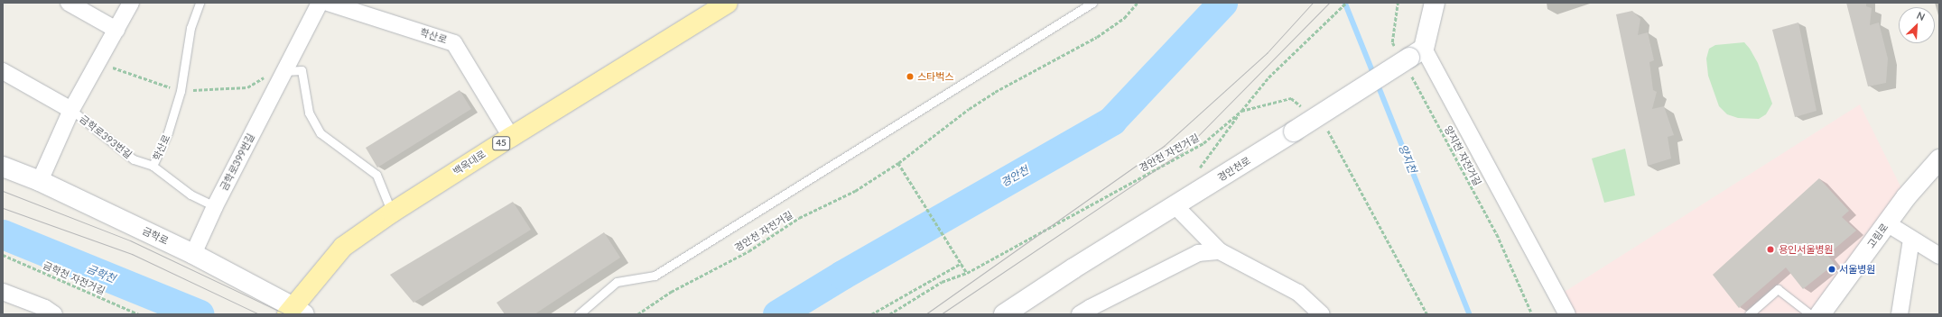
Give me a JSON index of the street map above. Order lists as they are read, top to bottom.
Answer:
{
  "streets": {
    "main road": [
      "45",
      "백옥대로",
      "경안천로",
      "금학로",
      "고림로"
    ],
    "street": ["학산로", "금학로393번길", "금학로399번길"],
    "path": ["경안천 자전거길", "양지천 자전거길", "금학천 자전거길"]
  },
  "crossings": [
    ["학산로", "금학로393번길"],
    ["학산로", "백옥대로"],
    ["금학로393번길", "금학로399번길"],
    ["금학로393번길", "금학로"],
    ["양지천 자전거길", "경안천로"],
    ["금학로399번길", "금학로"],
    ["백옥대로", "금학로"]
  ],
  "water": ["양지천", "경안천", "금학천"],
  "places": ["스타벅스", "용인서울병원", "서울병원"],
  "north": "top right"
}
